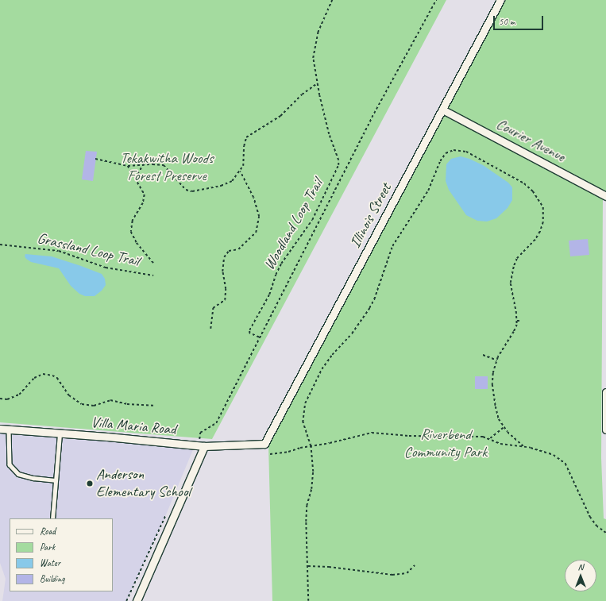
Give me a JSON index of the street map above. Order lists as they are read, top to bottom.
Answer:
{
  "streets": {
    "street": ["Courier Avenue", "Illinois Street", "Villa Maria Road"],
    "path": ["Woodland Loop Trail", "Grassland Loop Trail"]
  },
  "crossings": [
    ["Courier Avenue", "Illinois Street"],
    ["Illinois Street", "Villa Maria Road"]
  ],
  "parks": ["Tekakwitha Woods Forest Preserve", "Riverbend Community Park"],
  "places": ["Anderson Elementary School"],
  "legend": [
    "Road",
    "Park",
    "Water",
    "Building"
  ],
  "scale_bar": "50 m",
  "north": "top"
}
